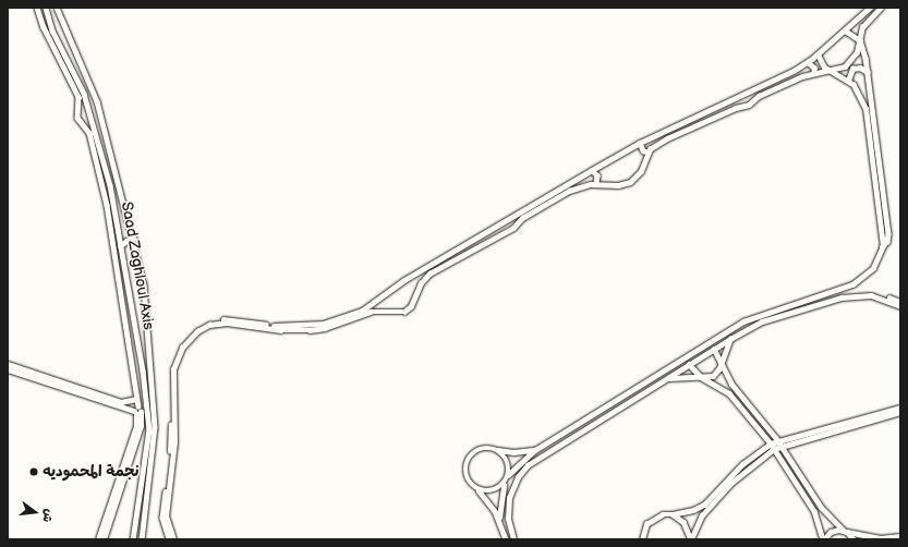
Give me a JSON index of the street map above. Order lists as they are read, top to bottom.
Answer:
{
  "streets": {
    "street": ["Saad Zaghloul Axis"]
  },
  "places": ["نجمة المحموديه"],
  "north": "right"
}
